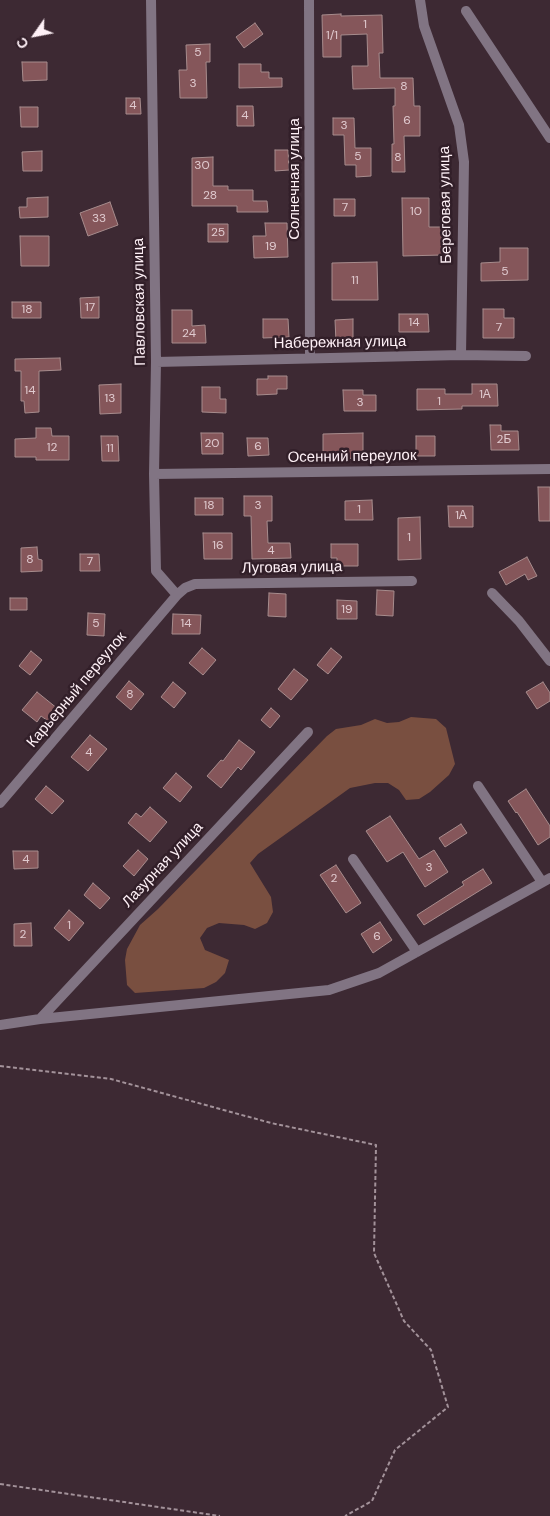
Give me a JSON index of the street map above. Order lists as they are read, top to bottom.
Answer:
{
  "streets": {
    "street": [
      "Солнечная улица",
      "Береговая улица",
      "Павловская улица",
      "Набережная улица",
      "Осенний переулок",
      "Луговая улица",
      "Карьерный переулок",
      "Лазурная улица"
    ]
  },
  "crossings": [
    ["Солнечная улица", "Набережная улица"],
    ["Береговая улица", "Набережная улица"],
    ["Павловская улица", "Набережная улица"],
    ["Павловская улица", "Осенний переулок"],
    ["Павловская улица", "Луговая улица"],
    ["Павловская улица", "Карьерный переулок"],
    ["Луговая улица", "Карьерный переулок"]
  ],
  "house_numbers": [
    "1",
    "1/1",
    "5",
    "3",
    "8",
    "4",
    "4",
    "6",
    "3",
    "5",
    "8",
    "30",
    "28",
    "7",
    "10",
    "33",
    "25",
    "19",
    "5",
    "11",
    "17",
    "18",
    "14",
    "7",
    "24",
    "14",
    "1А",
    "13",
    "1",
    "3",
    "2Б",
    "20",
    "6",
    "12",
    "11",
    "18",
    "3",
    "1",
    "1А",
    "1",
    "16",
    "4",
    "8",
    "7",
    "19",
    "5",
    "14",
    "8",
    "4",
    "4",
    "3",
    "2",
    "1",
    "2",
    "6"
  ],
  "north": "bottom left"
}
